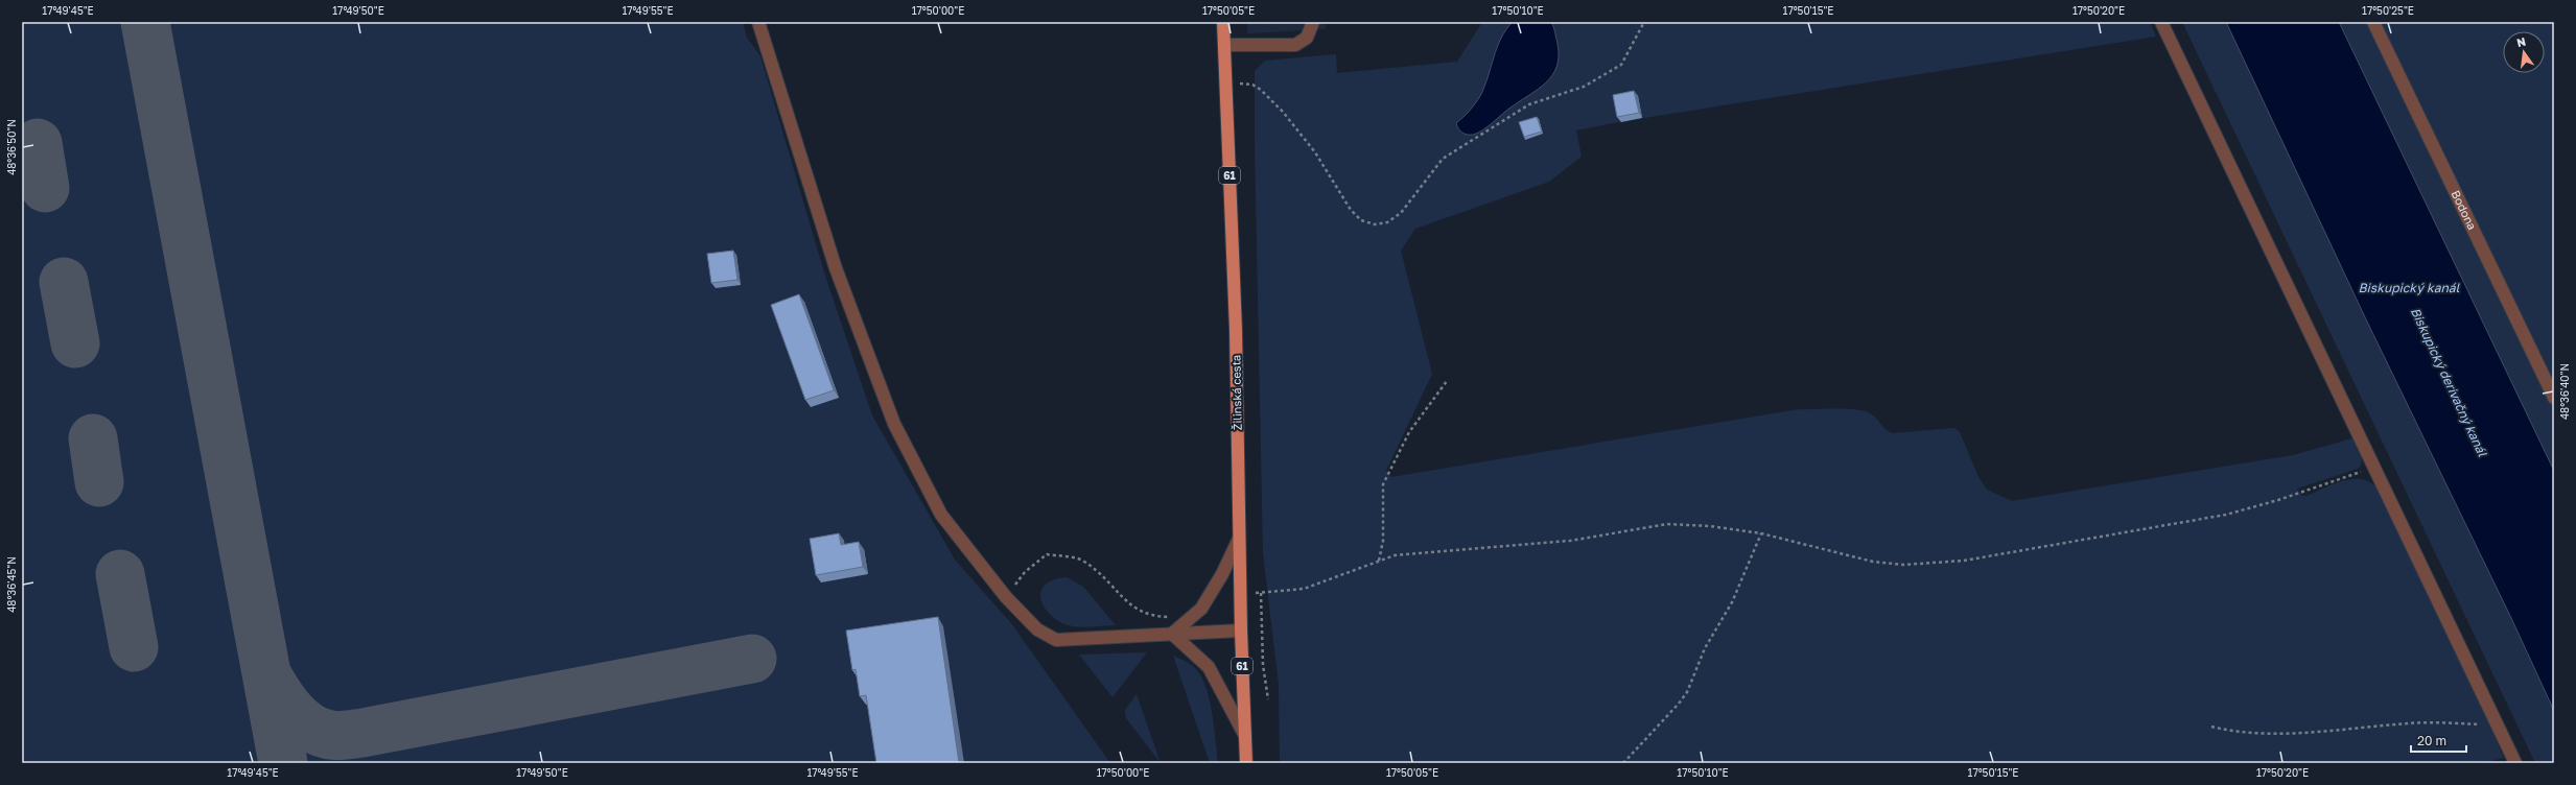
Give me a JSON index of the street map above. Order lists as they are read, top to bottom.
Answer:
{
  "streets": {
    "main road": ["61", "Žilinská cesta"],
    "lane": ["Bodona"]
  },
  "water": ["Biskupický kanál", "Biskupický derivačný kanál"],
  "scale_bar": "20 m",
  "north": "top",
  "coordinates": [
    "17°49'45\"E",
    "17°49'50\"E",
    "17°49'55\"E",
    "17°50'00\"E",
    "17°50'05\"E",
    "17°50'10\"E",
    "17°50'15\"E",
    "17°50'20\"E",
    "17°50'25\"E",
    "48°36'50\"N",
    "48°36'40\"N",
    "48°36'45\"N"
  ]
}
